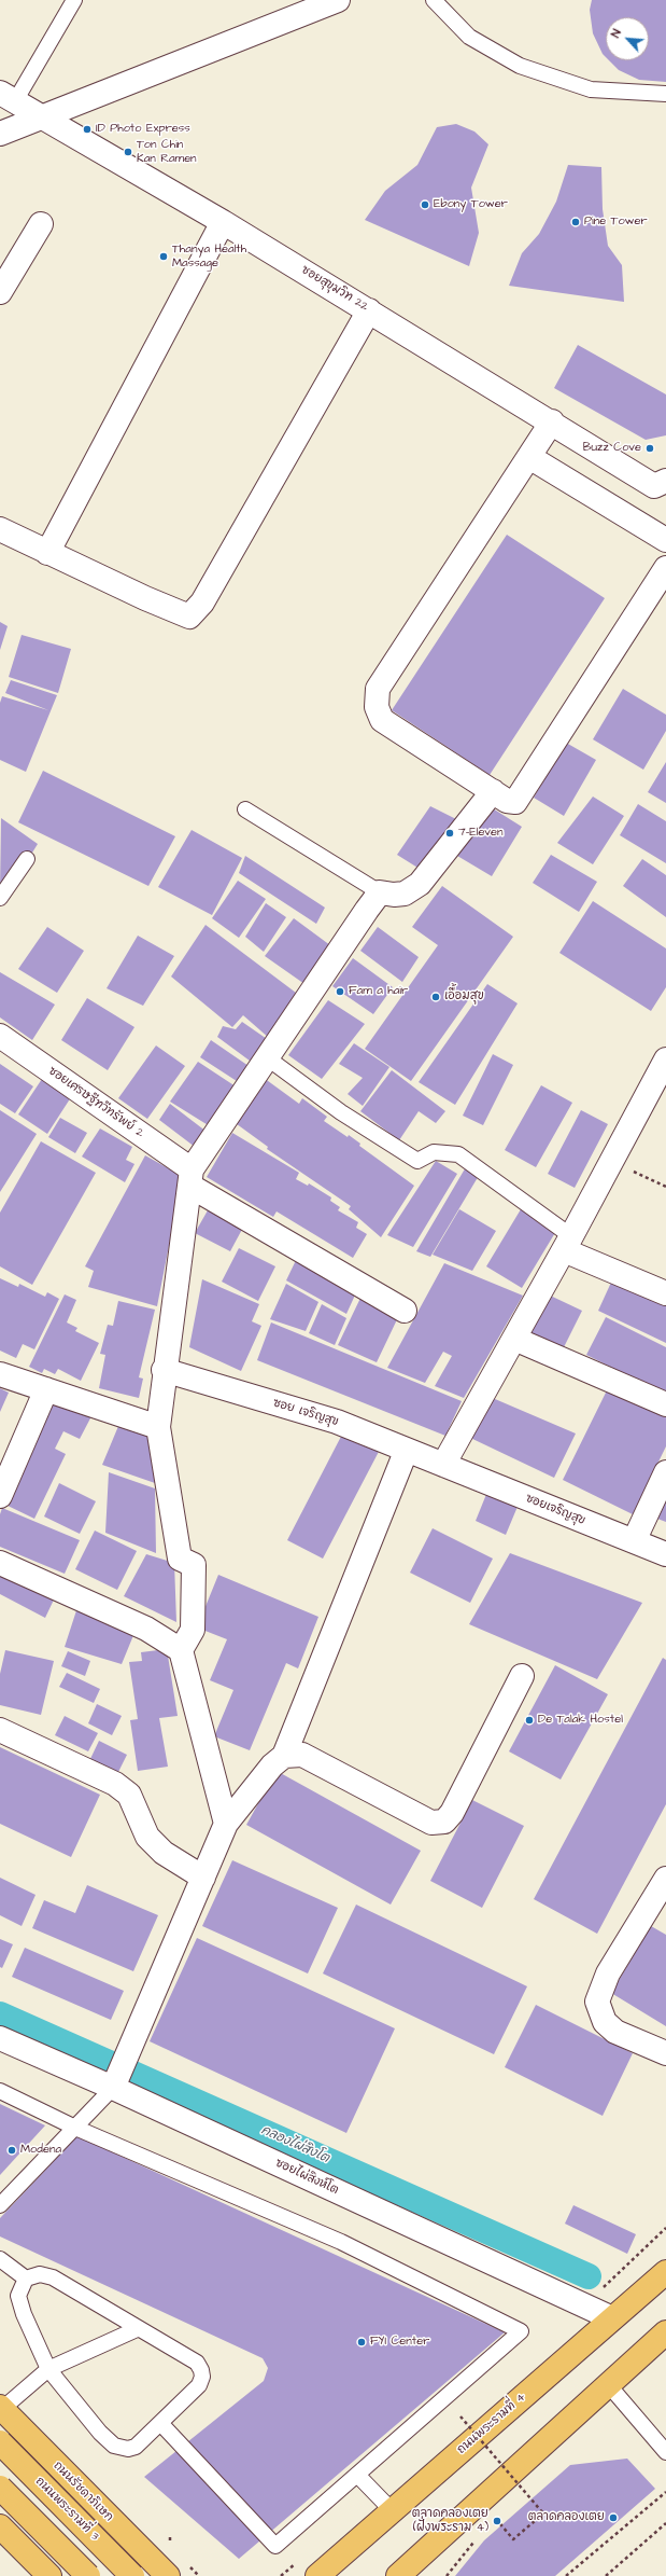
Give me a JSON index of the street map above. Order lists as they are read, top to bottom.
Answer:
{
  "streets": {
    "main road": ["ถนนพระรามที่ 4", "ถนนรัชดาภิเษก", "ถนนพระรามที่ 3"],
    "street": [
      "ซอยสุขุมวิท 22",
      "ซอยเศรษฐีทวีทรัพย์ 2",
      "ซอย เจริญสุข",
      "ซอยเจริญสุข",
      "ซอยไผ่สิงห์โต"
    ]
  },
  "crossings": [
    ["ซอย เจริญสุข", "ซอยเจริญสุข"],
    ["ซอยไผ่สิงห์โต", "ถนนพระรามที่ 4"]
  ],
  "water": ["คลองไผ่สิงโต"],
  "places": [
    "ID Photo Express",
    "Ton Chin Kan Ramen",
    "Ebony Tower",
    "Pine Tower",
    "Thanya Health Massage",
    "Buzz Cove",
    "7-Eleven",
    "Fam a hair",
    "เอื้อมสุข",
    "De Talak Hostel",
    "Modena",
    "FYI Center",
    "ตลาดคลองเตย",
    "ตลาดคลองเตย (ฝั่งพระราม 4)"
  ],
  "north": "top left"
}
